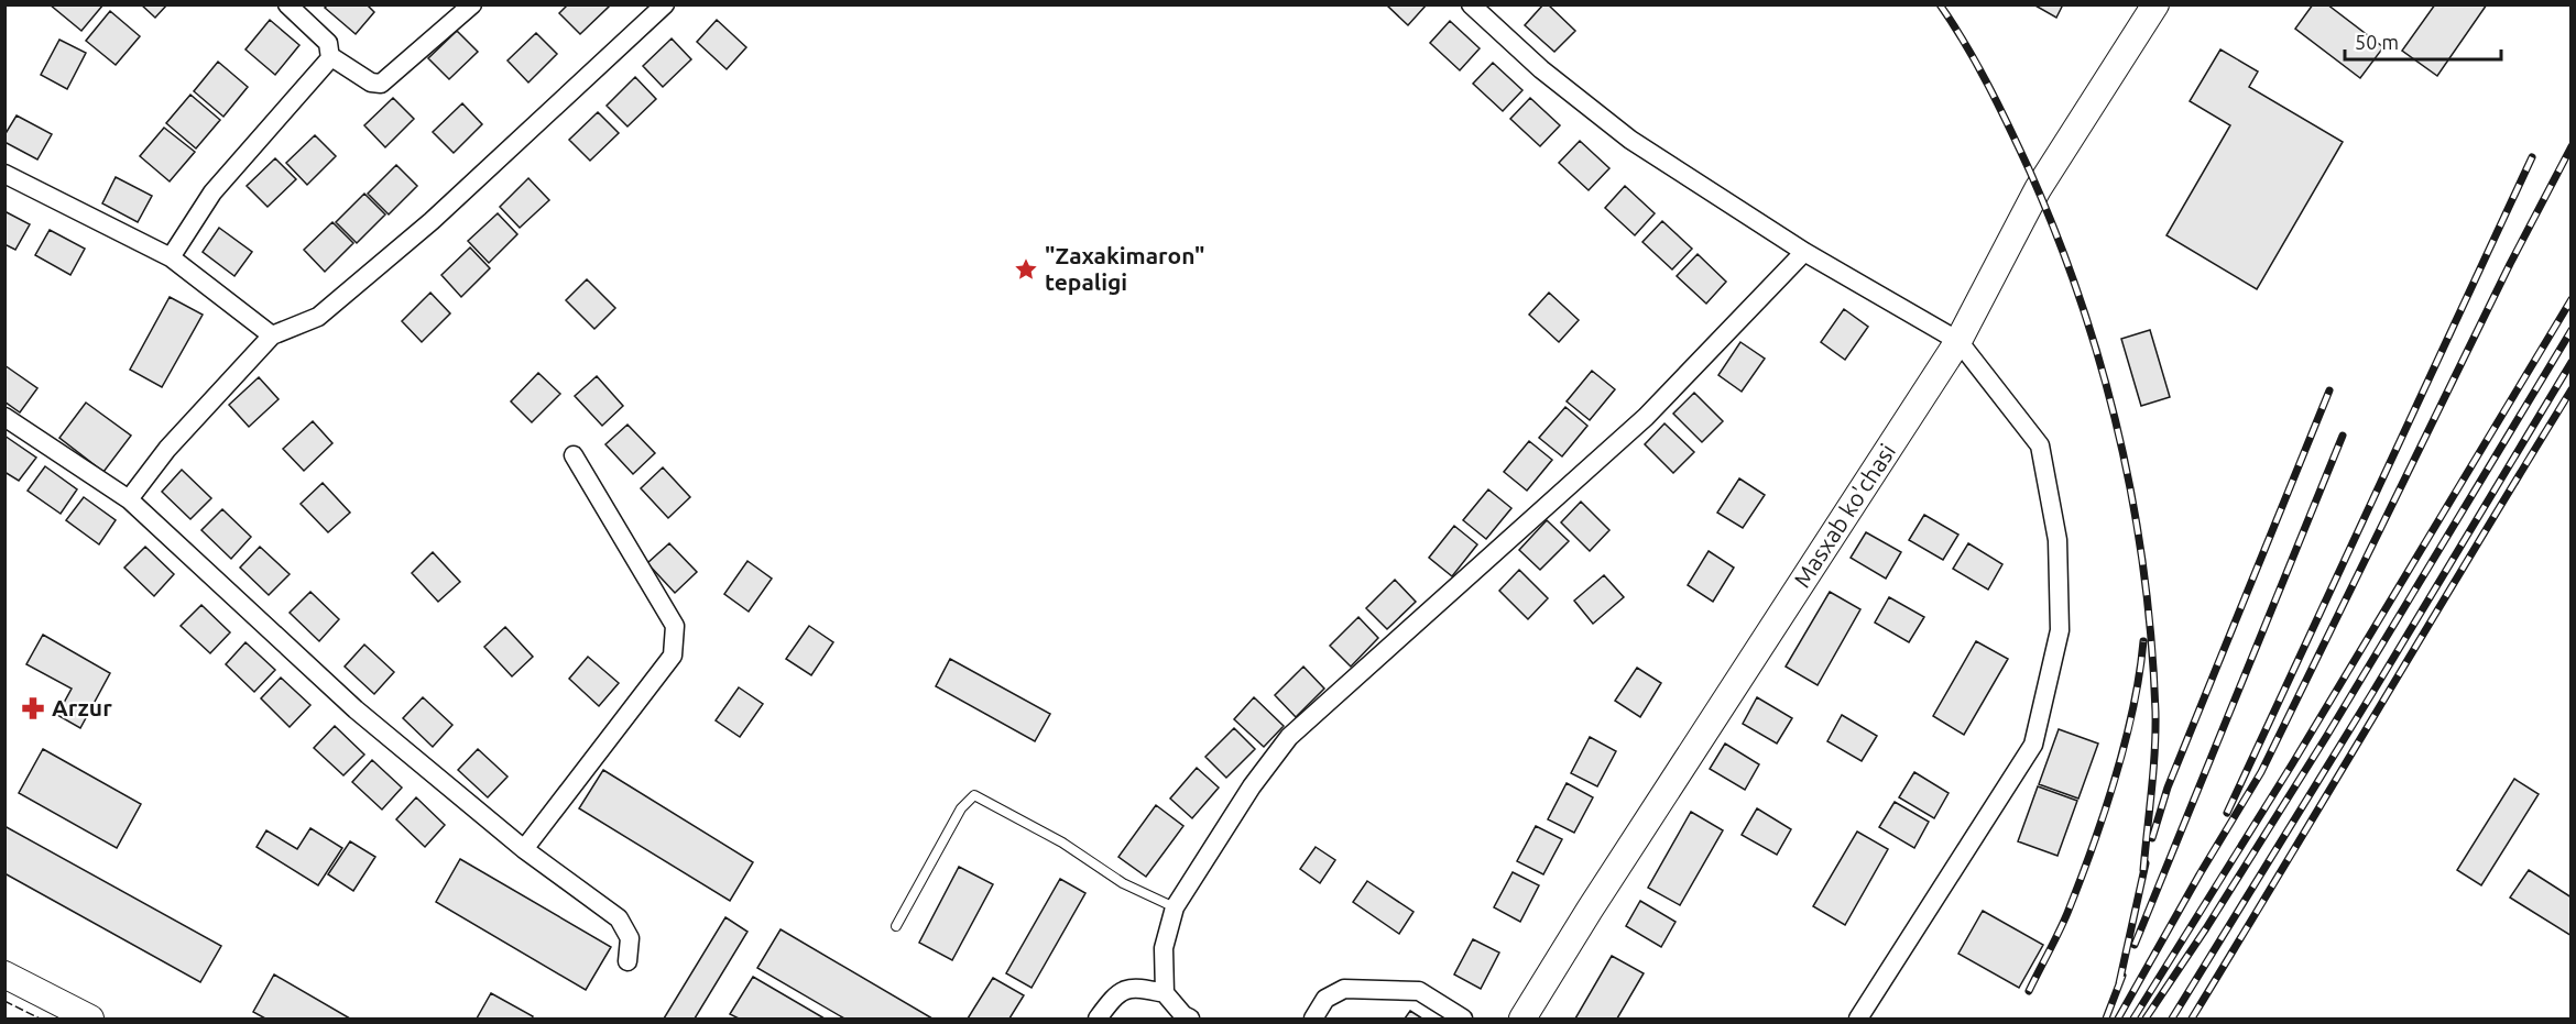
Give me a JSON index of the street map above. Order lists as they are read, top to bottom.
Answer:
{
  "streets": {
    "main road": ["Masxab ko'chasi"]
  },
  "places": {
    "place": ["\"Zaxakimaron\" tepaligi"],
    "pharmacy": ["Arzur"]
  },
  "scale_bar": "50 m"
}
